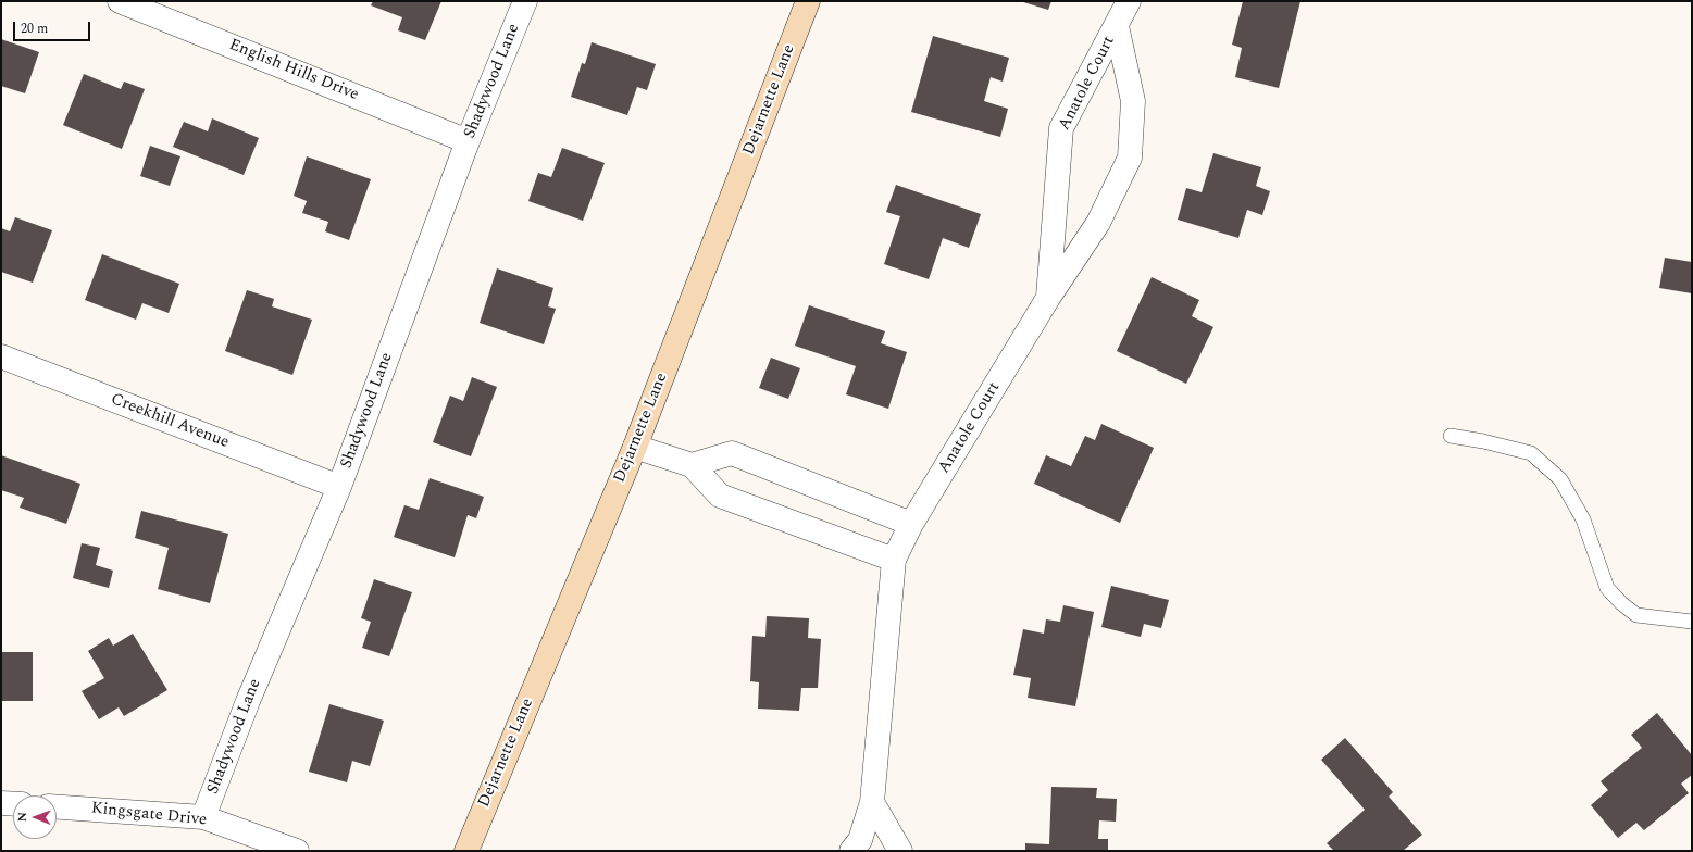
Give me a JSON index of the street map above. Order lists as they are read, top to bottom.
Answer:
{
  "streets": {
    "main road": ["Dejarnette Lane"],
    "street": [
      "English Hills Drive",
      "Shadywood Lane",
      "Anatole Court",
      "Creekhill Avenue",
      "Kingsgate Drive"
    ]
  },
  "crossings": [
    ["English Hills Drive", "Shadywood Lane"],
    ["Shadywood Lane", "Creekhill Avenue"],
    ["Shadywood Lane", "Kingsgate Drive"]
  ],
  "scale_bar": "20 m",
  "north": "left"
}
